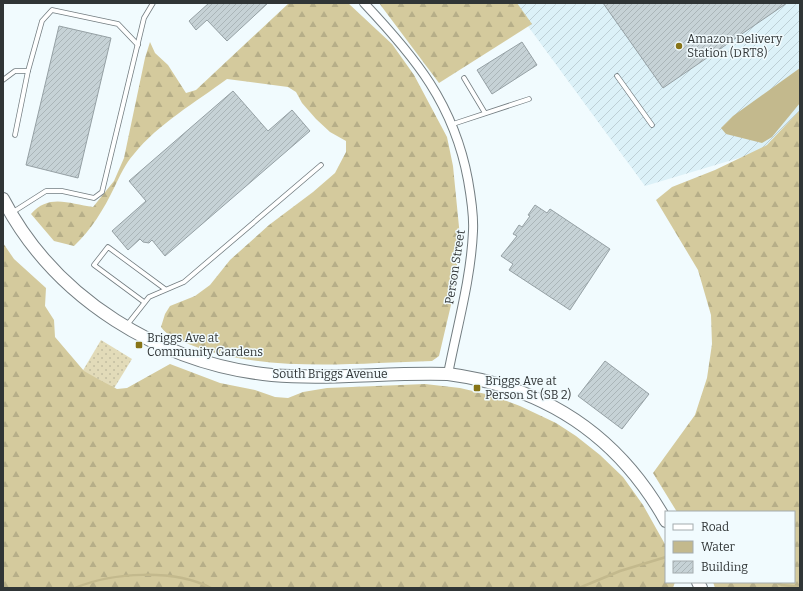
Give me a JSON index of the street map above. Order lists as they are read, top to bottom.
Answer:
{
  "streets": {
    "street": ["Person Street", "South Briggs Avenue"]
  },
  "crossings": [
    ["Person Street", "South Briggs Avenue"]
  ],
  "places": {
    "other": ["Amazon Delivery Station (DRT8)"],
    "transit": ["Briggs Ave at Community Gardens", "Briggs Ave at Person St (SB 2)"]
  },
  "legend": ["Road", "Water", "Building"]
}
